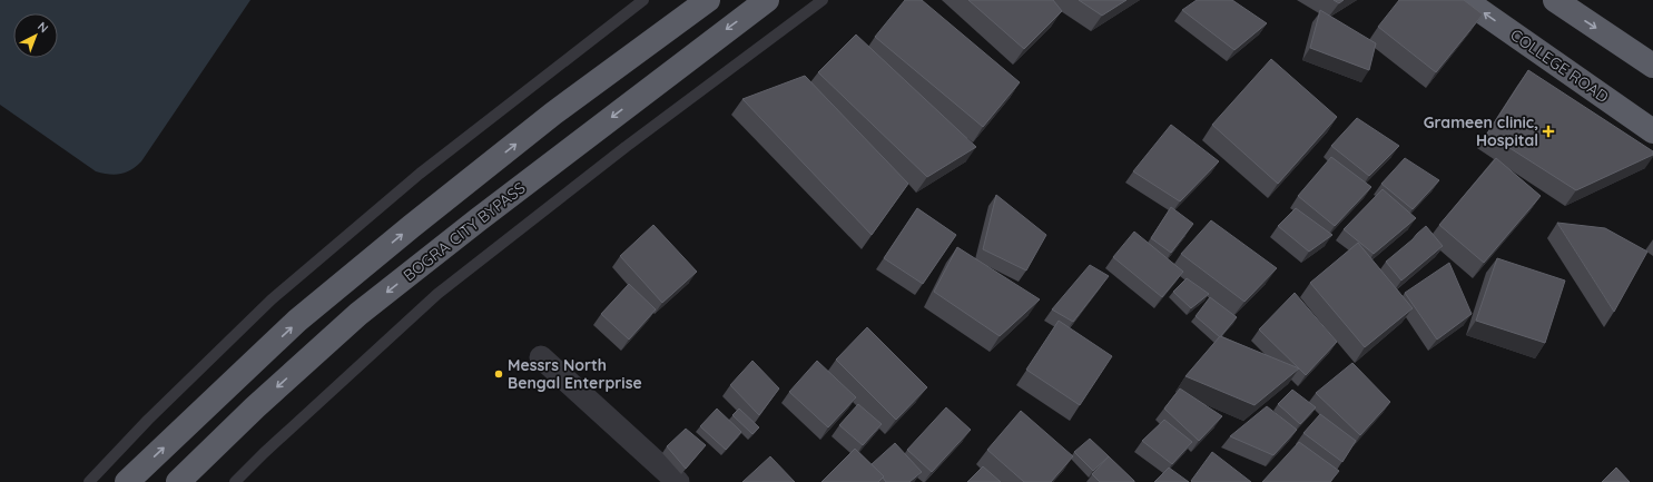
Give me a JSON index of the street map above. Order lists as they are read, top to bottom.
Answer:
{
  "streets": {
    "highway": ["COLLEGE ROAD", "BOGRA CITY BYPASS"]
  },
  "places": {
    "health": ["Grameen clinic, Hospital"],
    "other": ["Messrs North Bengal Enterprise"]
  },
  "north": "top right"
}
